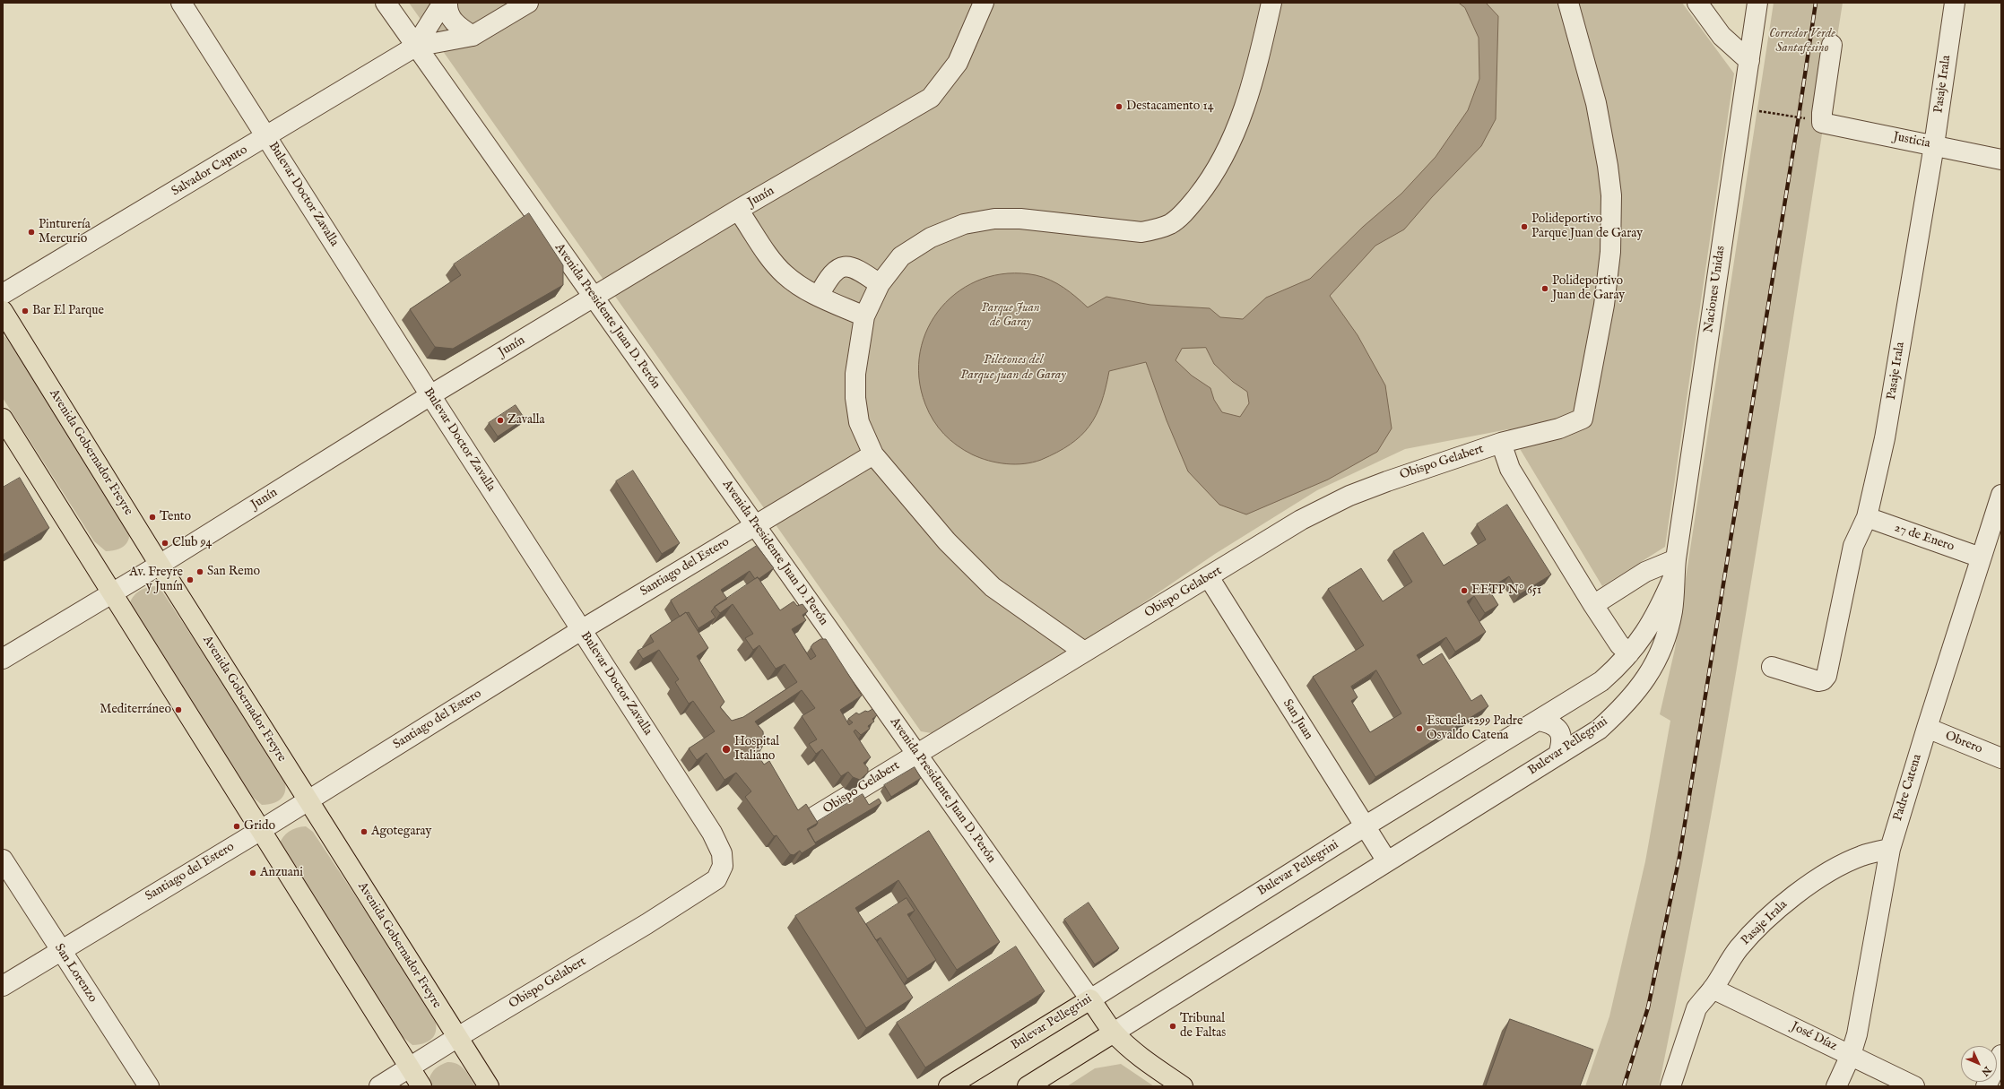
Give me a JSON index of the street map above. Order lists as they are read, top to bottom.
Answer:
{
  "streets": {
    "main road": ["Avenida Presidente Juan D. Perón", "Avenida Gobernador Freyre", "Bulevar Pellegrini"],
    "street": [
      "Pasaje Irala",
      "Justicia",
      "Salvador Caputo",
      "Bulevar Doctor Zavalla",
      "Junín",
      "Naciones Unidas",
      "Obispo Gelabert",
      "27 de Enero",
      "Santiago del Estero",
      "San Juan",
      "Obrero",
      "Padre Catena",
      "San Lorenzo",
      "José Díaz"
    ]
  },
  "crossings": [
    ["Pasaje Irala", "Justicia"],
    ["Pasaje Irala", "27 de Enero"],
    ["Pasaje Irala", "Padre Catena"],
    ["Pasaje Irala", "José Díaz"],
    ["Salvador Caputo", "Bulevar Doctor Zavalla"],
    ["Salvador Caputo", "Avenida Presidente Juan D. Perón"],
    ["Bulevar Doctor Zavalla", "Junín"],
    ["Bulevar Doctor Zavalla", "Obispo Gelabert"],
    ["Bulevar Doctor Zavalla", "Santiago del Estero"],
    ["Junín", "Avenida Presidente Juan D. Perón"],
    ["Junín", "Avenida Gobernador Freyre"],
    ["Naciones Unidas", "Bulevar Pellegrini"],
    ["Avenida Presidente Juan D. Perón", "Obispo Gelabert"],
    ["Avenida Presidente Juan D. Perón", "Santiago del Estero"],
    ["Avenida Presidente Juan D. Perón", "Bulevar Pellegrini"],
    ["Avenida Gobernador Freyre", "Obispo Gelabert"],
    ["Avenida Gobernador Freyre", "Santiago del Estero"],
    ["Obispo Gelabert", "San Juan"],
    ["27 de Enero", "Padre Catena"],
    ["Santiago del Estero", "San Lorenzo"],
    ["San Juan", "Bulevar Pellegrini"],
    ["Obrero", "Padre Catena"],
    ["Padre Catena", "José Díaz"]
  ],
  "water": ["Piletones del Parque juan de Garay"],
  "parks": ["Corredor Verde Santafesino", "Parque Juan de Garay"],
  "places": [
    "Destacamento 14",
    "Polideportivo Parque Juan de Garay",
    "Pinturería Mercurio",
    "Polideportivo Juan de Garay",
    "Bar El Parque",
    "Zavalla",
    "Tento",
    "Club 94",
    "San Remo",
    "Av. Freyre y Junín",
    "EETP Nº 651",
    "Mediterráneo",
    "Escuela 1299 Padre Osvaldo Catena",
    "Hospital Italiano",
    "Grido",
    "Agotegaray",
    "Anzuani",
    "Tribunal de Faltas"
  ],
  "north": "bottom right"
}
